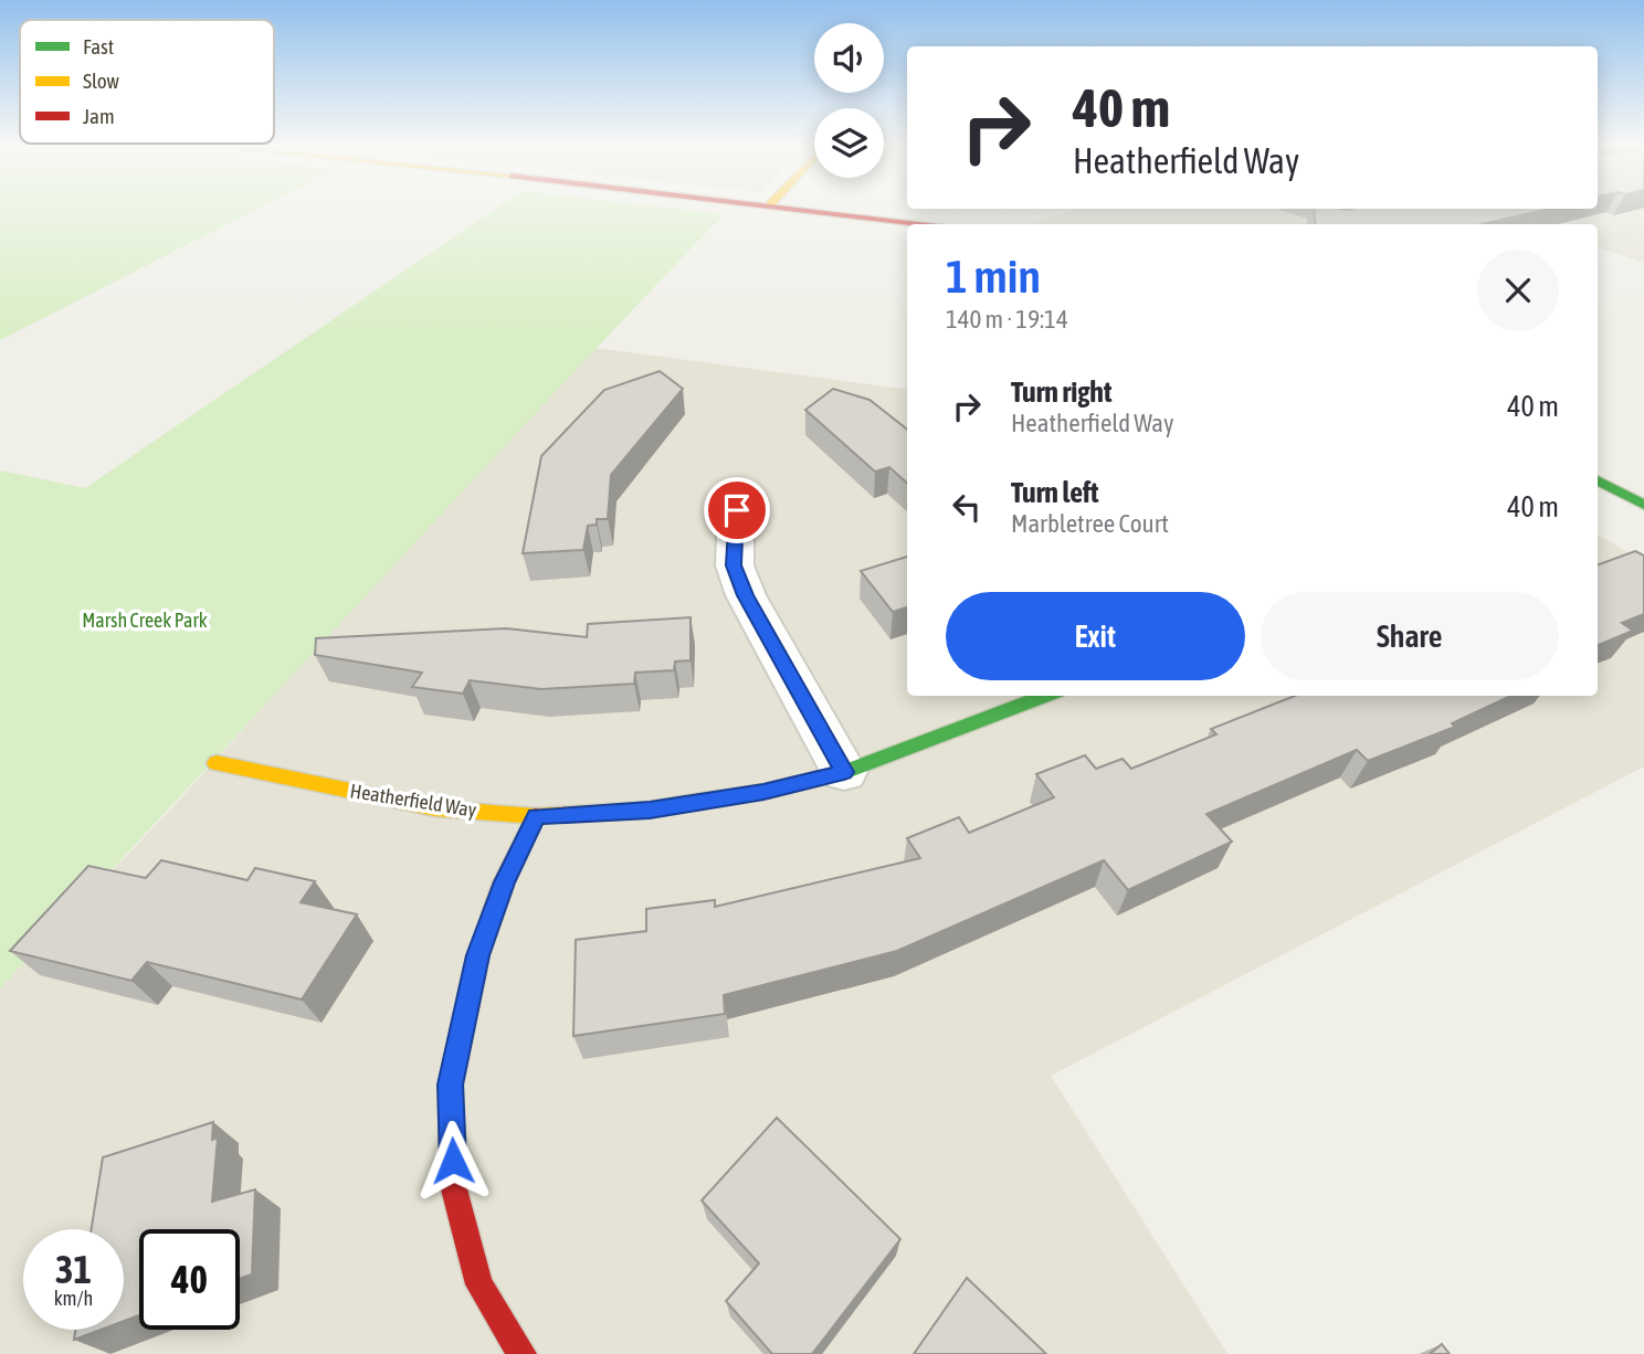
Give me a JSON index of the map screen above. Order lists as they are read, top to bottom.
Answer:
{
  "streets": {
    "street": ["Heatherfield Way"]
  },
  "parks": ["Marsh Creek Park"],
  "legend": ["Fast", "Slow", "Jam"],
  "page": {
    "turn": ["40 m", "Heatherfield Way"],
    "heading": ["1 min", "140 m · 19:14"],
    "list": [
      {
        "name": "Turn right",
        "note": "Heatherfield Way",
        "value": "40 m"
      },
      {
        "name": "Turn left",
        "note": "Marbletree Court",
        "value": "40 m"
      }
    ],
    "buttons": ["Exit", "Share"],
    "speed": "31 km/h",
    "limit": "40"
  }
}
